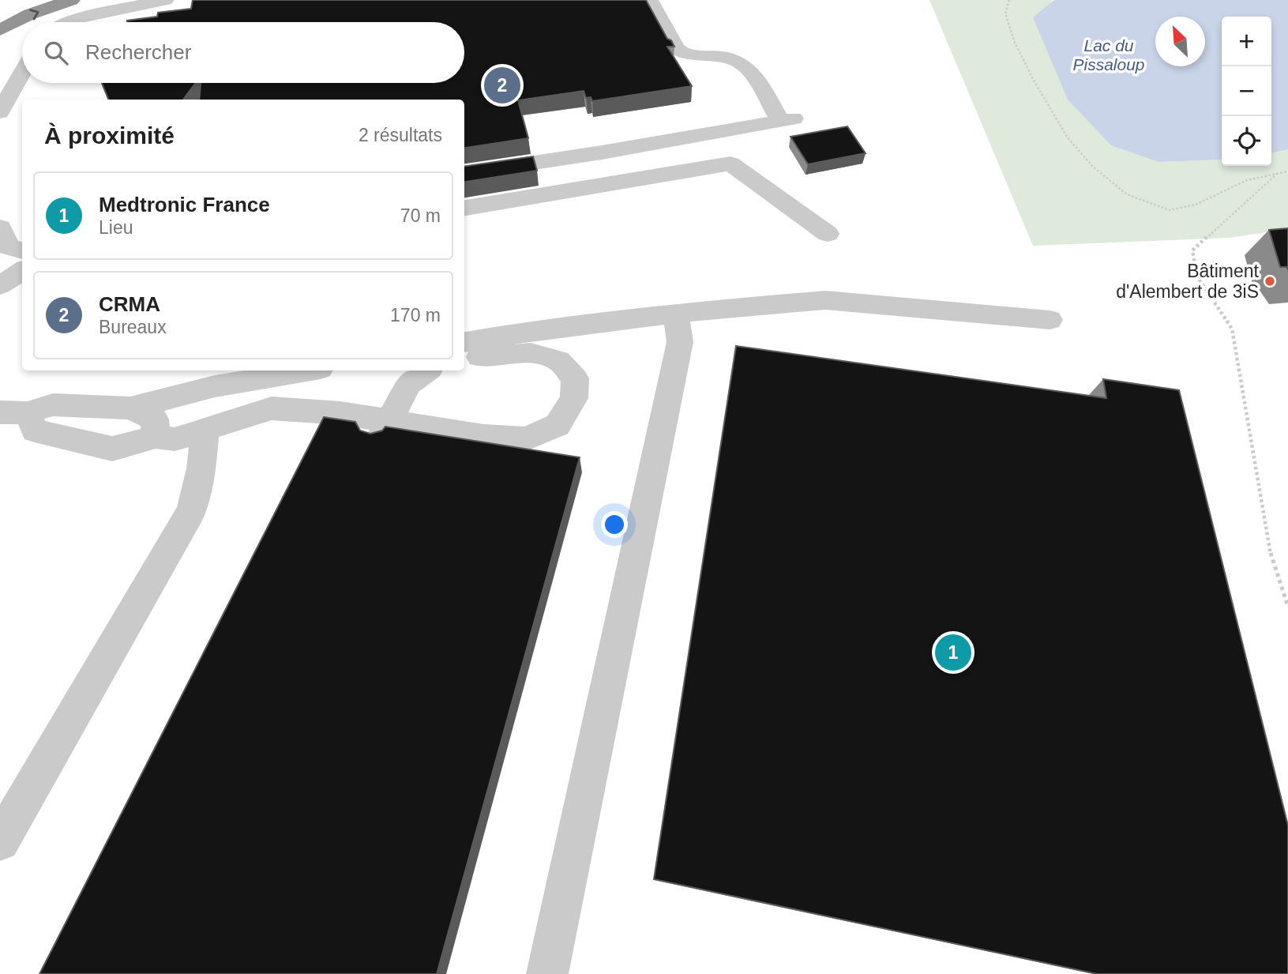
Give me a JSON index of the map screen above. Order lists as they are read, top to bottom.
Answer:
{
  "water": ["Lac du Pissaloup"],
  "places": ["Bâtiment d'Alembert de 3iS"],
  "north": "top left",
  "page": {
    "map_buttons": ["+", "−"],
    "search": "Rechercher",
    "pins": ["2", "1"],
    "heading": ["À proximité", "2 résultats"],
    "list": [
      {
        "mark": "1",
        "name": "Medtronic France",
        "note": "Lieu",
        "value": "70 m"
      },
      {
        "mark": "2",
        "name": "CRMA",
        "note": "Bureaux",
        "value": "170 m"
      }
    ]
  }
}
